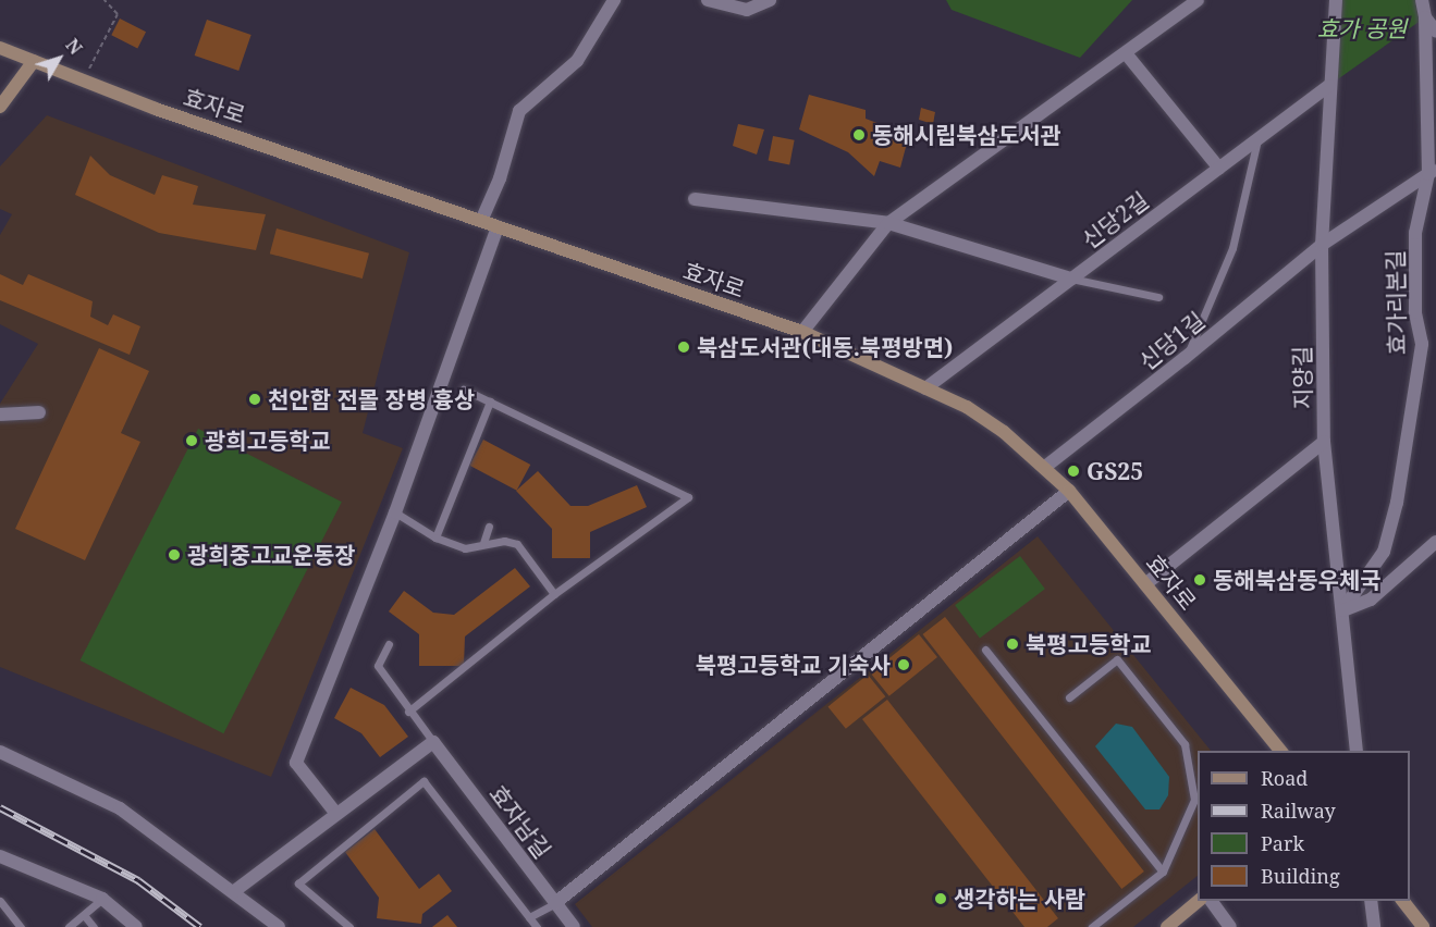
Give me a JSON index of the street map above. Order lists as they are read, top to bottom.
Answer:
{
  "streets": {
    "street": [
      "효자로",
      "신당2길",
      "효가리본길",
      "신당1길",
      "지양길",
      "효자남길"
    ]
  },
  "crossings": [
    ["효자로", "신당2길"],
    ["효자로", "신당1길"],
    ["신당2길", "지양길"],
    ["효가리본길", "신당1길"],
    ["효가리본길", "지양길"],
    ["신당1길", "지양길"]
  ],
  "parks": ["효가 공원"],
  "places": [
    "동해시립북삼도서관",
    "북삼도서관(대동.북평방면)",
    "천안함 전몰 장병 흉상",
    "광희고등학교",
    "GS25",
    "광희중고교운동장",
    "동해북삼동우체국",
    "북평고등학교",
    "북평고등학교 기숙사",
    "생각하는 사람"
  ],
  "legend": [
    "Road",
    "Railway",
    "Park",
    "Building"
  ],
  "north": "top right"
}
